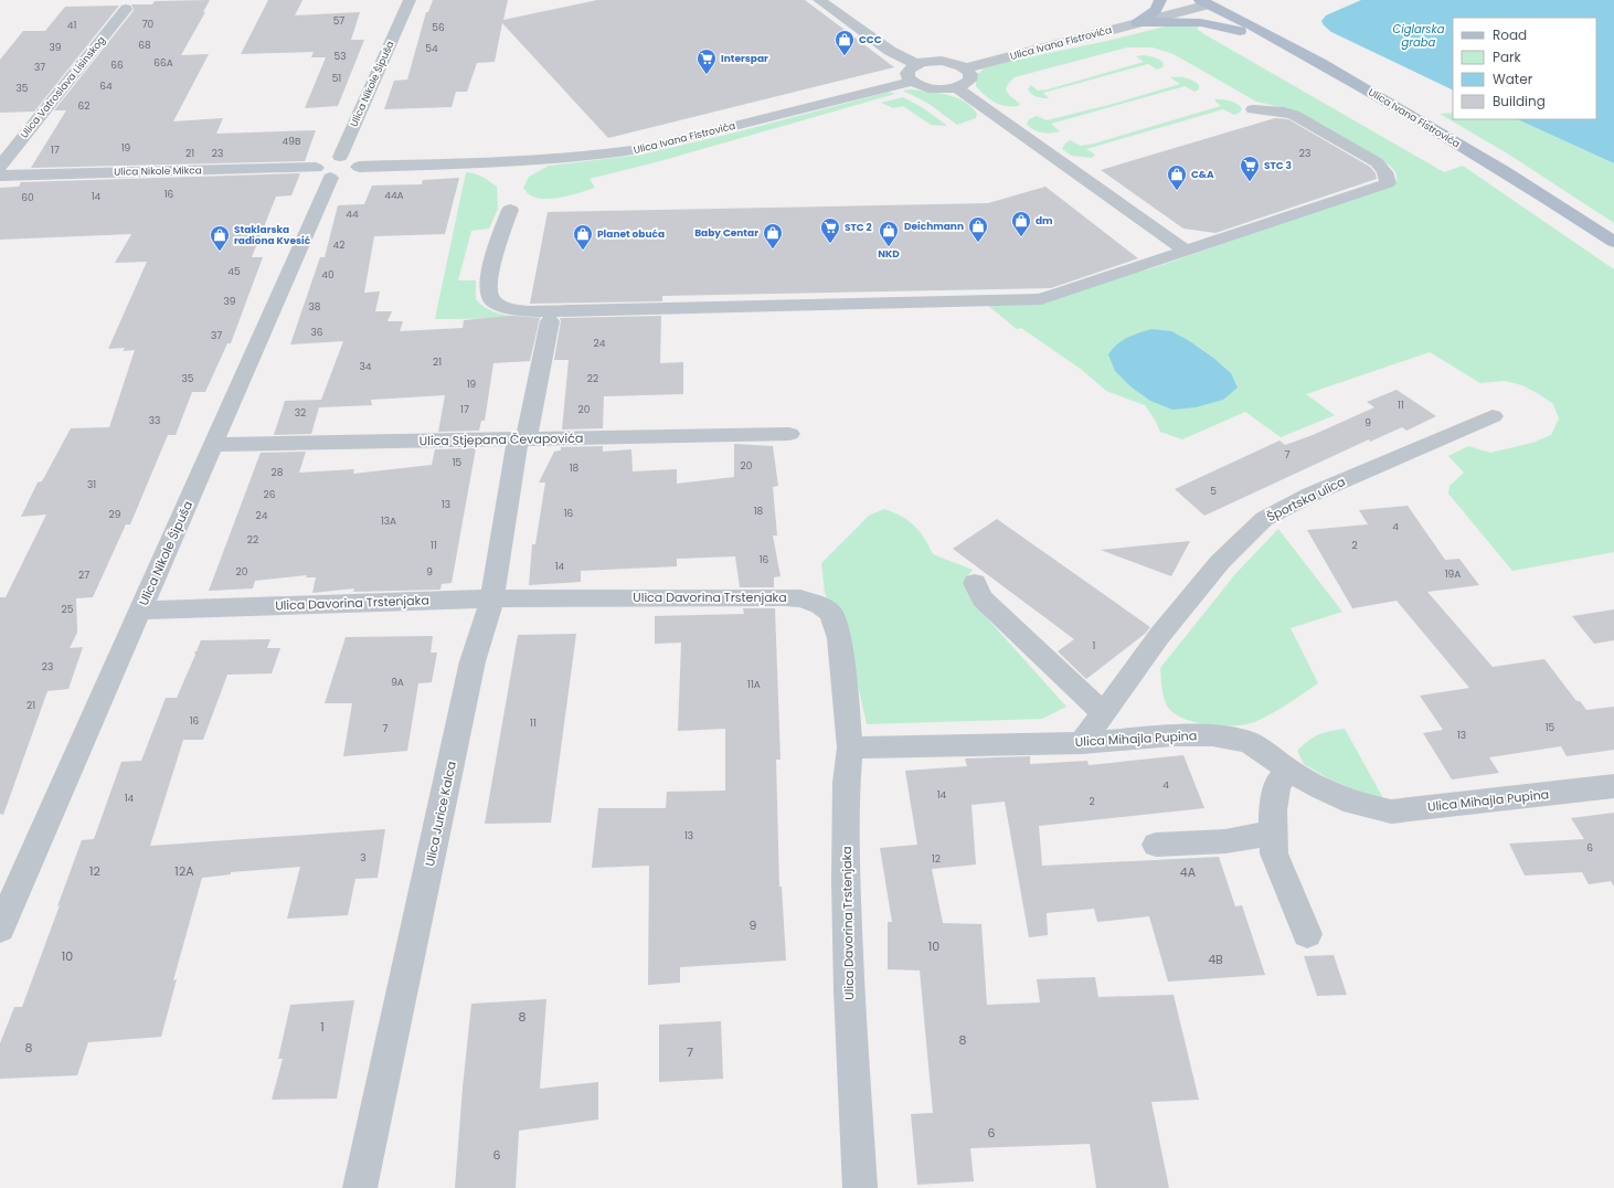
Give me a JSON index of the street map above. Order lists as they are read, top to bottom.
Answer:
{
  "streets": {
    "main road": ["Ulica Ivana Fistrovića"],
    "street": [
      "Ulica Nikole Šipuša",
      "Ulica Vatroslava Lisinskog",
      "Ulica Nikole Mikca",
      "Ulica Stjepana Čevapovića",
      "Športska ulica",
      "Ulica Davorina Trstenjaka",
      "Ulica Mihajla Pupina",
      "Ulica Jurice Kalca"
    ]
  },
  "crossings": [
    ["Ulica Ivana Fistrovića", "Ulica Nikole Šipuša"],
    ["Ulica Ivana Fistrovića", "Ulica Nikole Mikca"],
    ["Ulica Nikole Šipuša", "Ulica Nikole Mikca"],
    ["Ulica Nikole Šipuša", "Ulica Stjepana Čevapovića"],
    ["Ulica Nikole Šipuša", "Ulica Davorina Trstenjaka"],
    ["Ulica Stjepana Čevapovića", "Ulica Jurice Kalca"],
    ["Športska ulica", "Ulica Mihajla Pupina"],
    ["Ulica Davorina Trstenjaka", "Ulica Mihajla Pupina"],
    ["Ulica Davorina Trstenjaka", "Ulica Jurice Kalca"]
  ],
  "water": ["Ciglarska graba"],
  "places": {
    "shop": [
      "CCC",
      "C&A",
      "dm",
      "Deichmann",
      "NKD",
      "Baby Centar",
      "Planet obuća",
      "Staklarska radiona Kvesić"
    ],
    "supermarket": ["Interspar", "STC 3", "STC 2"]
  },
  "house_numbers": [
    "57",
    "70",
    "41",
    "56",
    "68",
    "39",
    "54",
    "53",
    "66A",
    "66",
    "37",
    "51",
    "64",
    "35",
    "62",
    "49B",
    "19",
    "17",
    "21",
    "23",
    "23",
    "16",
    "44A",
    "14",
    "60",
    "44",
    "42",
    "45",
    "40",
    "39",
    "38",
    "36",
    "37",
    "24",
    "21",
    "34",
    "35",
    "22",
    "19",
    "11",
    "17",
    "20",
    "32",
    "33",
    "9",
    "7",
    "15",
    "20",
    "18",
    "28",
    "31",
    "5",
    "26",
    "13",
    "18",
    "16",
    "29",
    "24",
    "13A",
    "4",
    "22",
    "11",
    "2",
    "16",
    "14",
    "20",
    "9",
    "19A",
    "27",
    "25",
    "1",
    "23",
    "9A",
    "11A",
    "21",
    "16",
    "11",
    "15",
    "7",
    "13",
    "4",
    "14",
    "14",
    "2",
    "13",
    "6",
    "3",
    "12",
    "12",
    "12A",
    "4A",
    "9",
    "10",
    "10",
    "4B",
    "8",
    "1",
    "8",
    "8",
    "7",
    "6",
    "6"
  ],
  "legend": [
    "Road",
    "Park",
    "Water",
    "Building"
  ]
}
